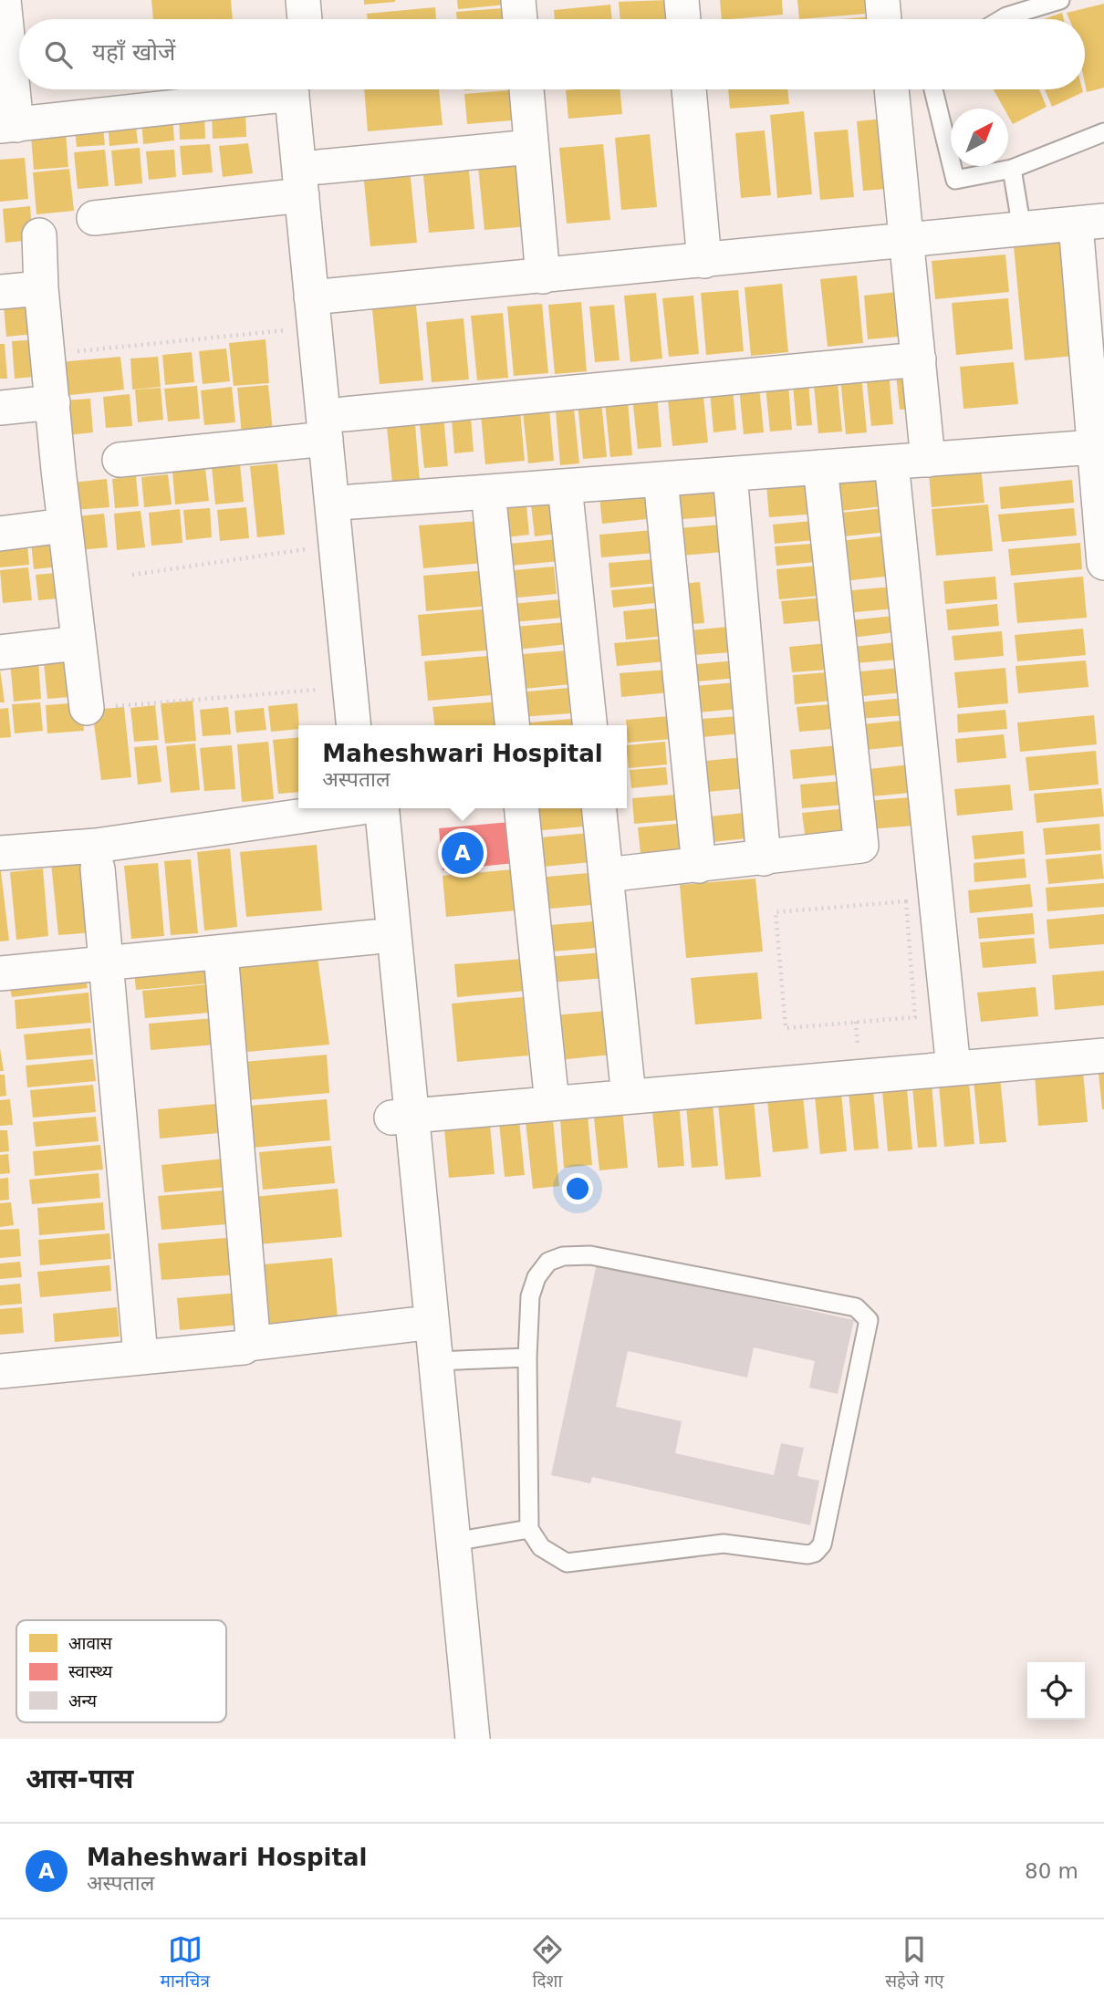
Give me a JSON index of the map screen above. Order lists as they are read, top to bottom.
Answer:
{
  "legend": ["आवास", "स्वास्थ्य", "अन्य"],
  "north": "top right",
  "page": {
    "search": "यहाँ खोजें",
    "popup": ["Maheshwari Hospital", "अस्पताल"],
    "pins": "A",
    "heading": "आस-पास",
    "list": [
      {
        "mark": "A",
        "name": "Maheshwari Hospital",
        "note": "अस्पताल",
        "value": "80 m"
      }
    ],
    "nav": ["मानचित्र", "दिशा", "सहेजे गए"]
  }
}
